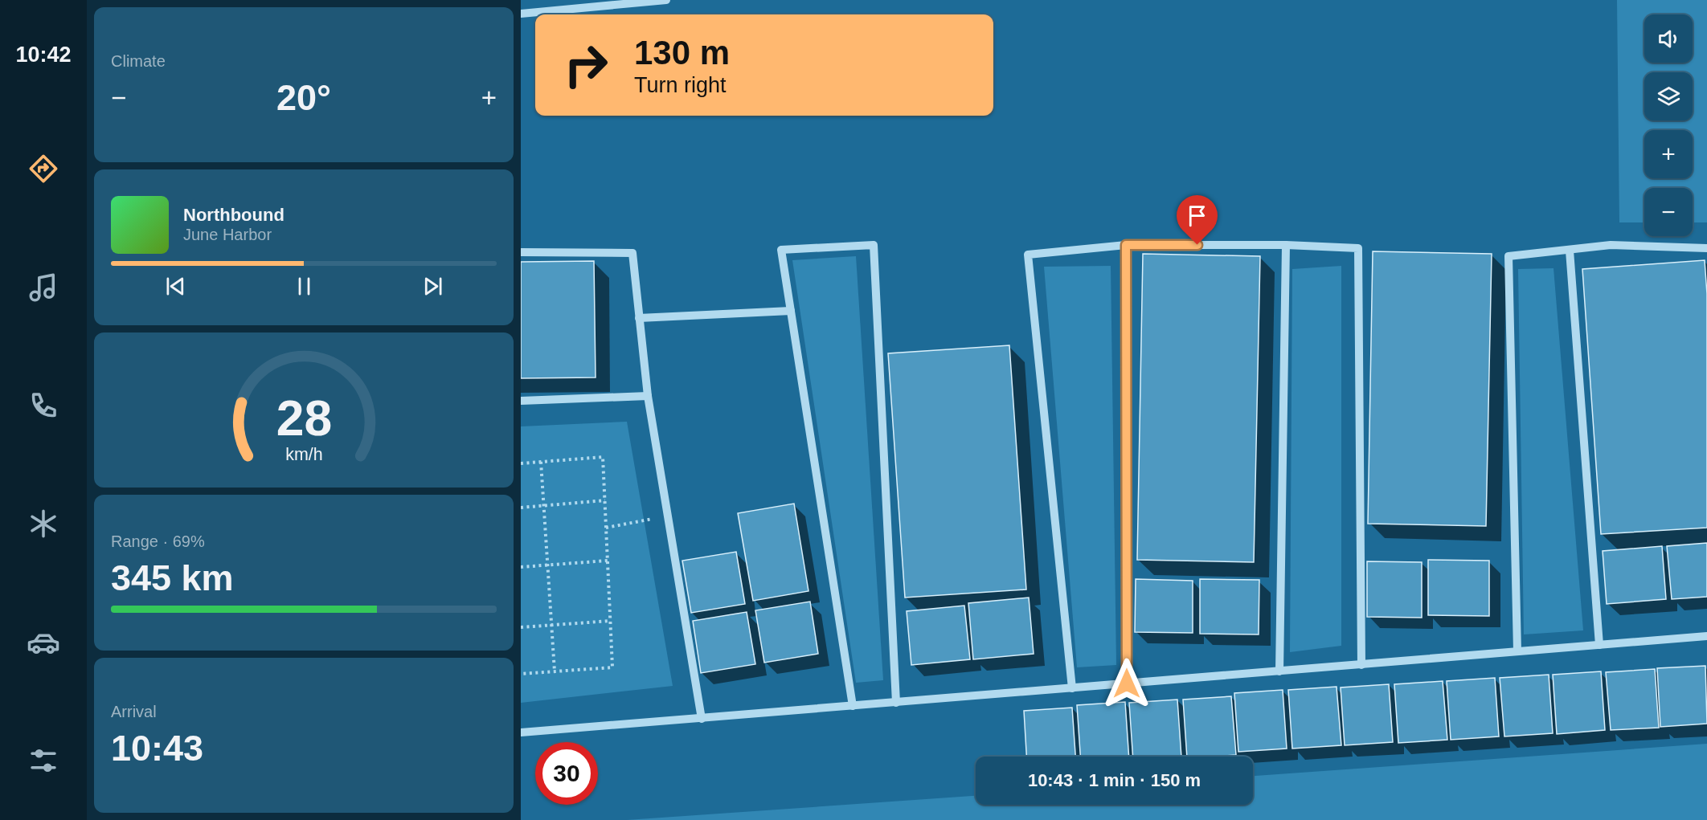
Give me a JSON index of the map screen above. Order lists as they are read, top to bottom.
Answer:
{
  "page": {
    "tabs": "10:42",
    "tile": [
      "Climate",
      ["Range · 69%", "345 km"],
      ["Arrival", "10:43"]
    ],
    "map_buttons": ["+", "−"],
    "turn": ["130 m", "Turn right"],
    "heat": ["−", "20°", "+"],
    "song": ["Northbound", "June Harbor"],
    "limit": "30",
    "trip": "10:43 · 1 min · 150 m",
    "gauge": ["28", "km/h"]
  }
}
